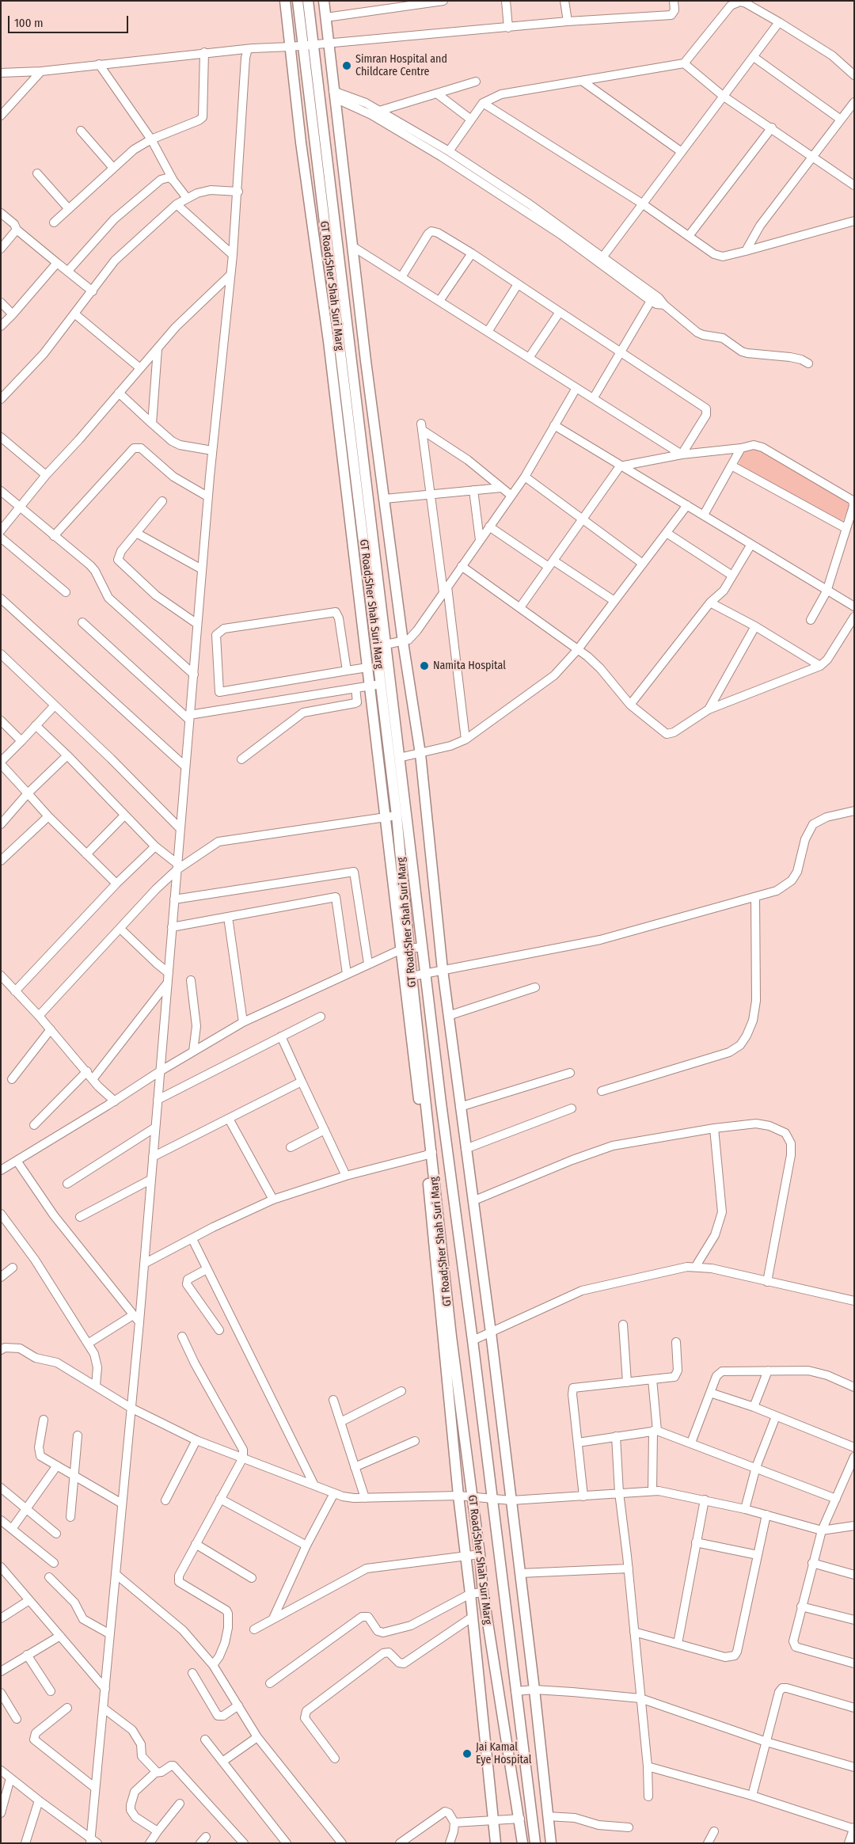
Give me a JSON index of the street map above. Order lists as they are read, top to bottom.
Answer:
{
  "streets": {
    "main road": ["GT Road;Sher Shah Suri Marg"]
  },
  "places": ["Simran Hospital and Childcare Centre", "Namita Hospital", "Jai Kamal Eye Hospital"],
  "scale_bar": "100 m"
}
